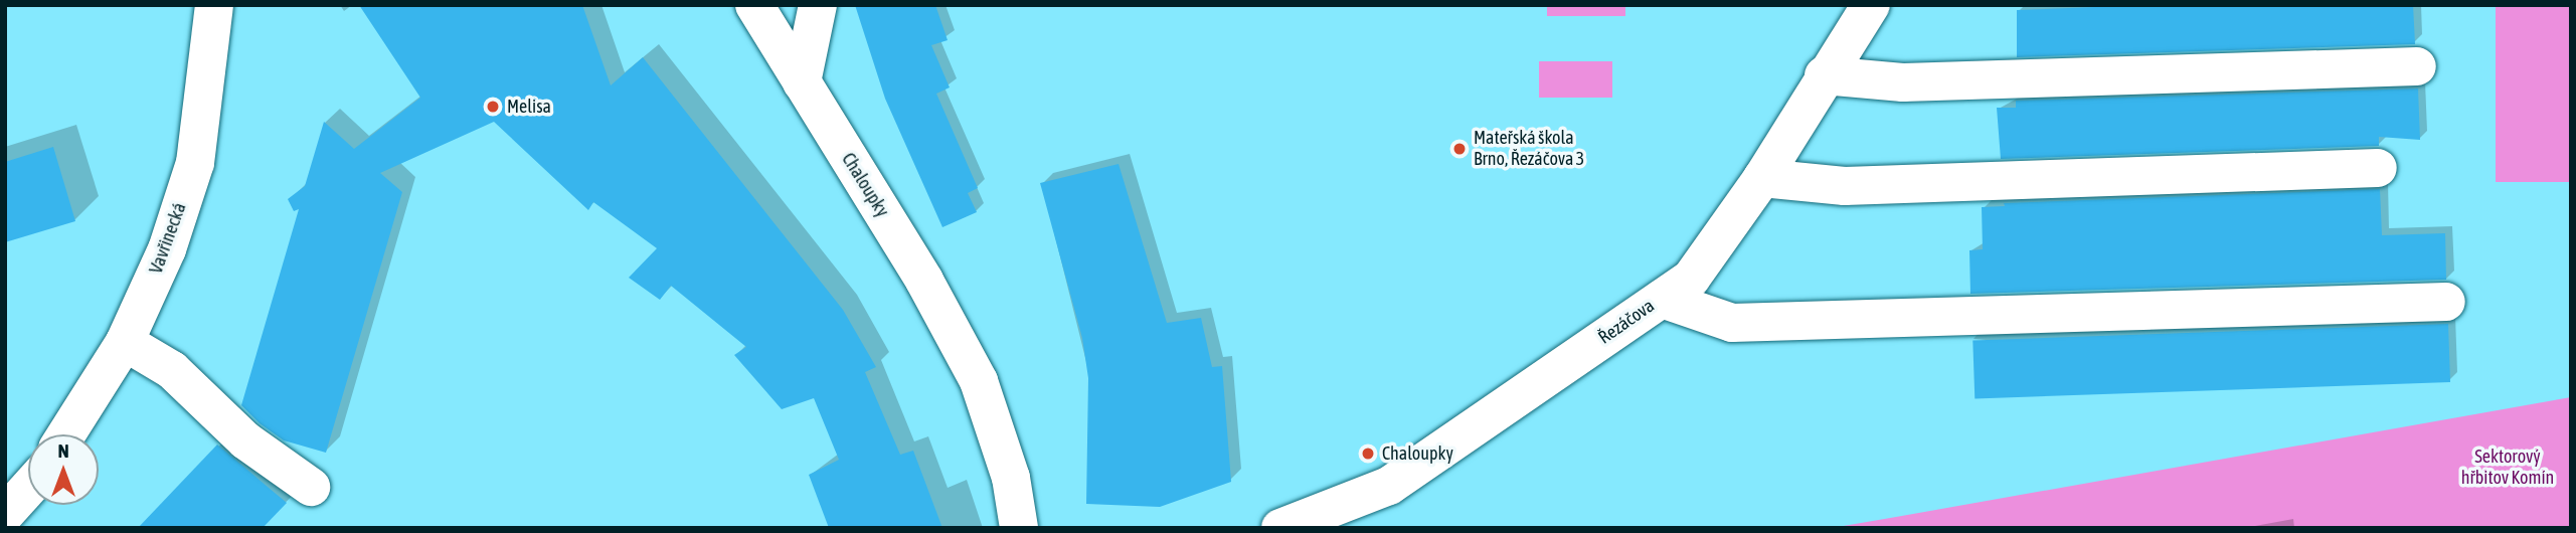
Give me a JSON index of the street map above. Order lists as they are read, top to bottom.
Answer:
{
  "streets": {
    "street": ["Chaloupky", "Vavřinecká", "Řezáčova"]
  },
  "parks": ["Sektorový hřbitov Komín"],
  "places": ["Melisa", "Mateřská škola Brno, Řezáčova 3", "Chaloupky"],
  "north": "top"
}
